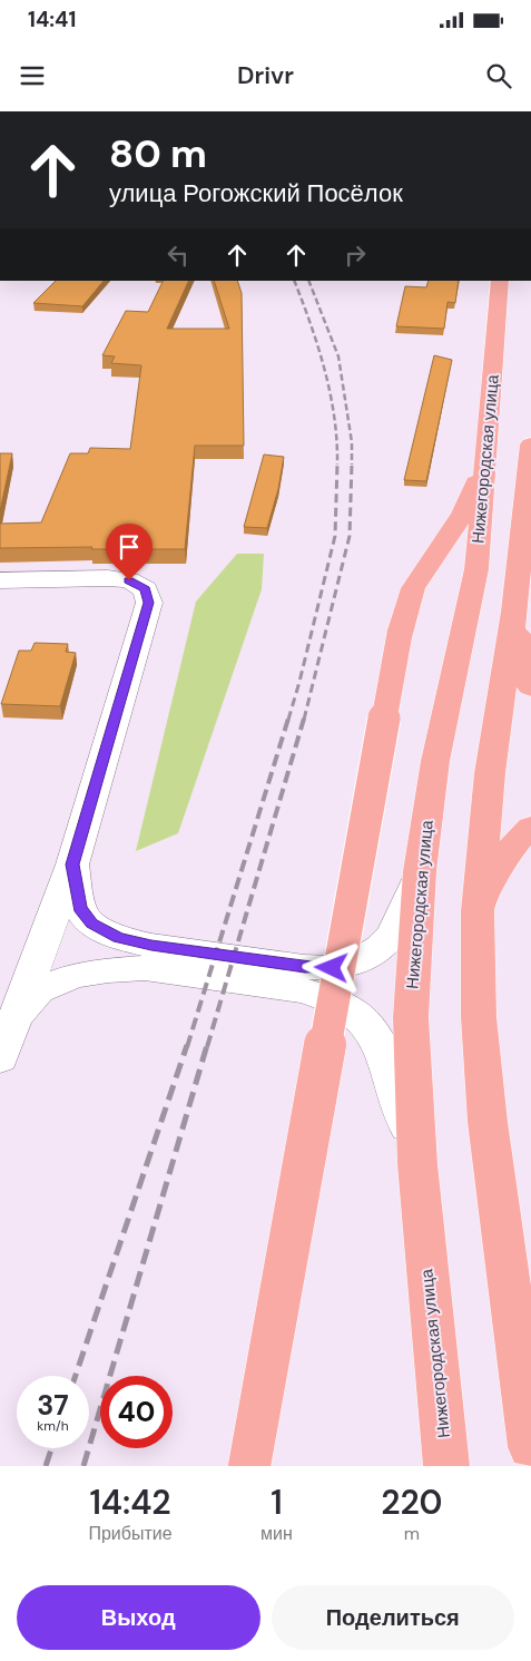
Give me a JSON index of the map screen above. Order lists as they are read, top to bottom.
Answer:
{
  "streets": {
    "main road": ["Нижегородская улица"]
  },
  "page": {
    "status": "14:41",
    "header": "Drivr",
    "turn": ["80 m", "улица Рогожский Посёлок"],
    "speed": "37 km/h",
    "limit": "40",
    "eta": [
      "14:42",
      "Прибытие",
      "1",
      "мин",
      "220",
      "m"
    ],
    "buttons": ["Выход", "Поделиться"]
  }
}
